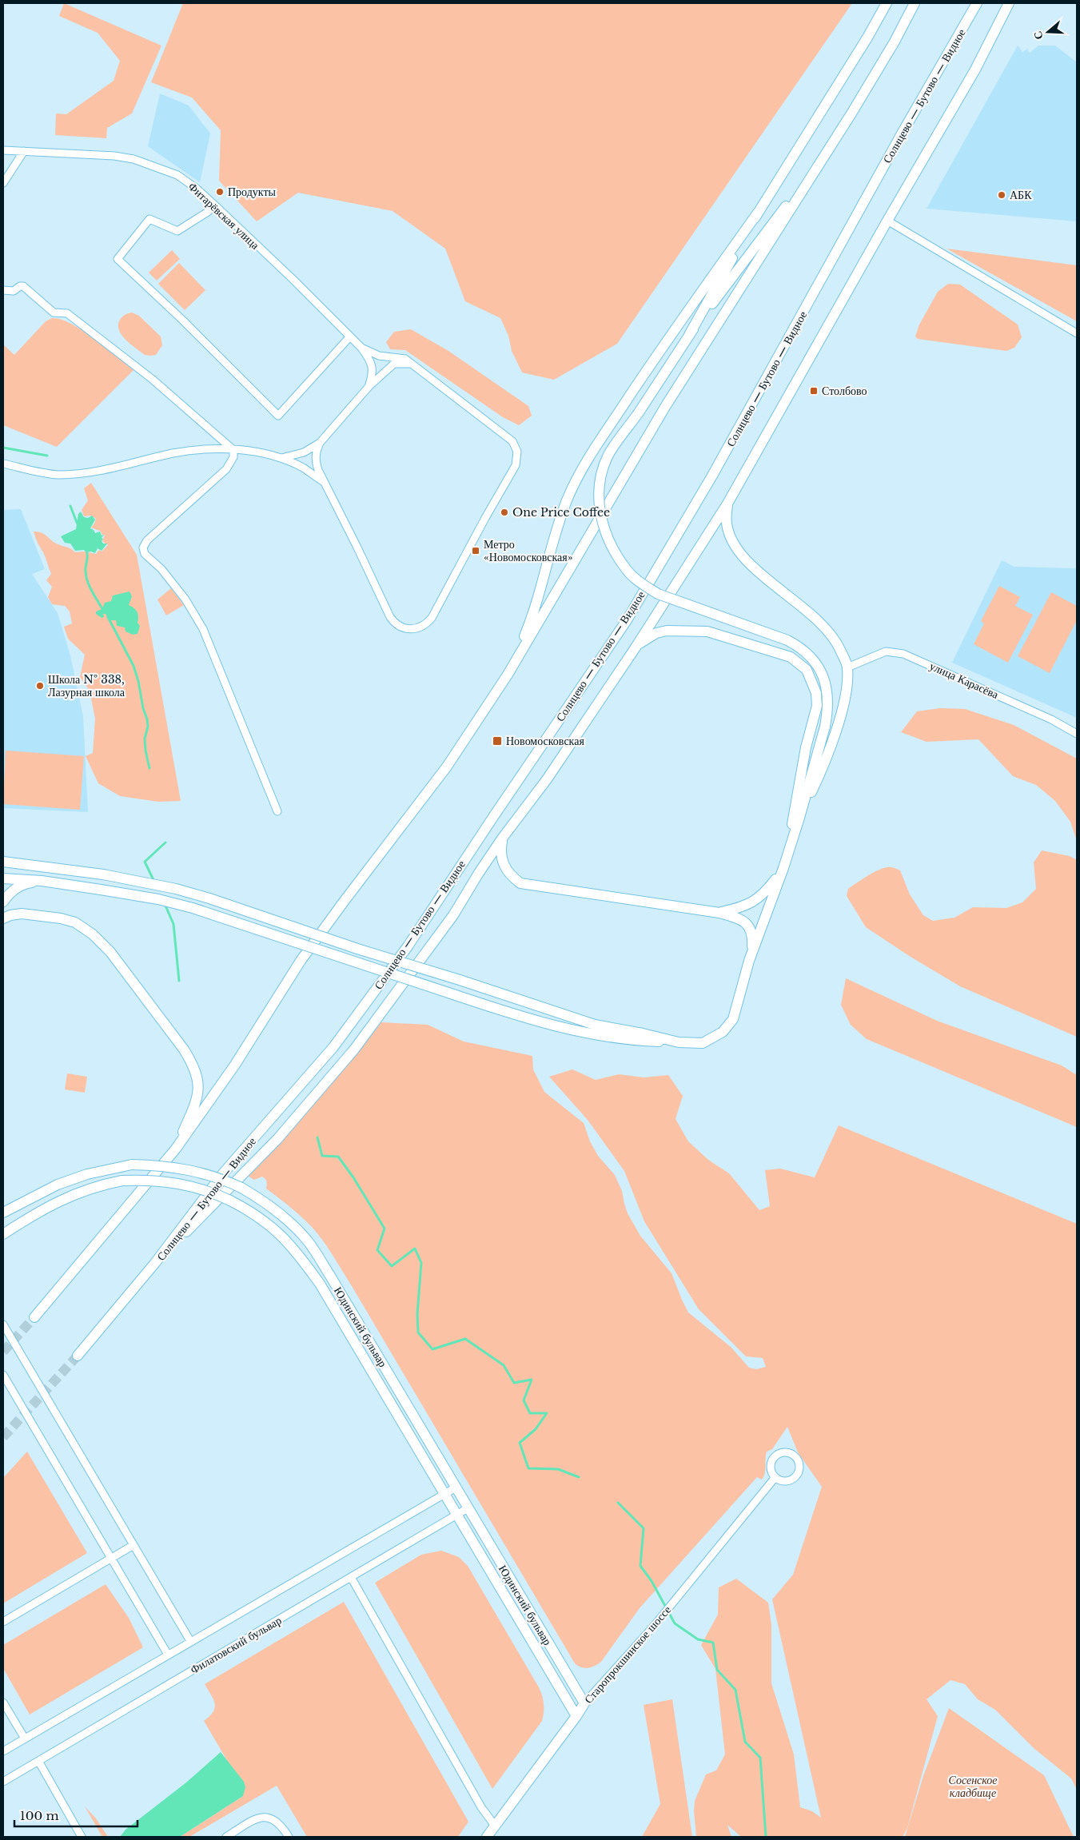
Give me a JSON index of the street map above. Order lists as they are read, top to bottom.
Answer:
{
  "streets": {
    "main road": ["Солнцево — Бутово — Видное", "Юдинский бульвар", "Старопрокшинское шоссе"],
    "street": ["Фитарёвская улица", "улица Карасёва", "Филатовский бульвар"]
  },
  "crossings": [
    ["Юдинский бульвар", "Филатовский бульвар"],
    ["Юдинский бульвар", "Старопрокшинское шоссе"]
  ],
  "parks": ["Сосенское кладбище"],
  "places": {
    "other": [
      "Продукты",
      "АБК",
      "One Price Coffee",
      "Школа № 338, Лазурная школа"
    ],
    "transit": ["Столбово", "Метро «Новомосковская»", "Новомосковская"]
  },
  "scale_bar": "100 m",
  "north": "left"
}
